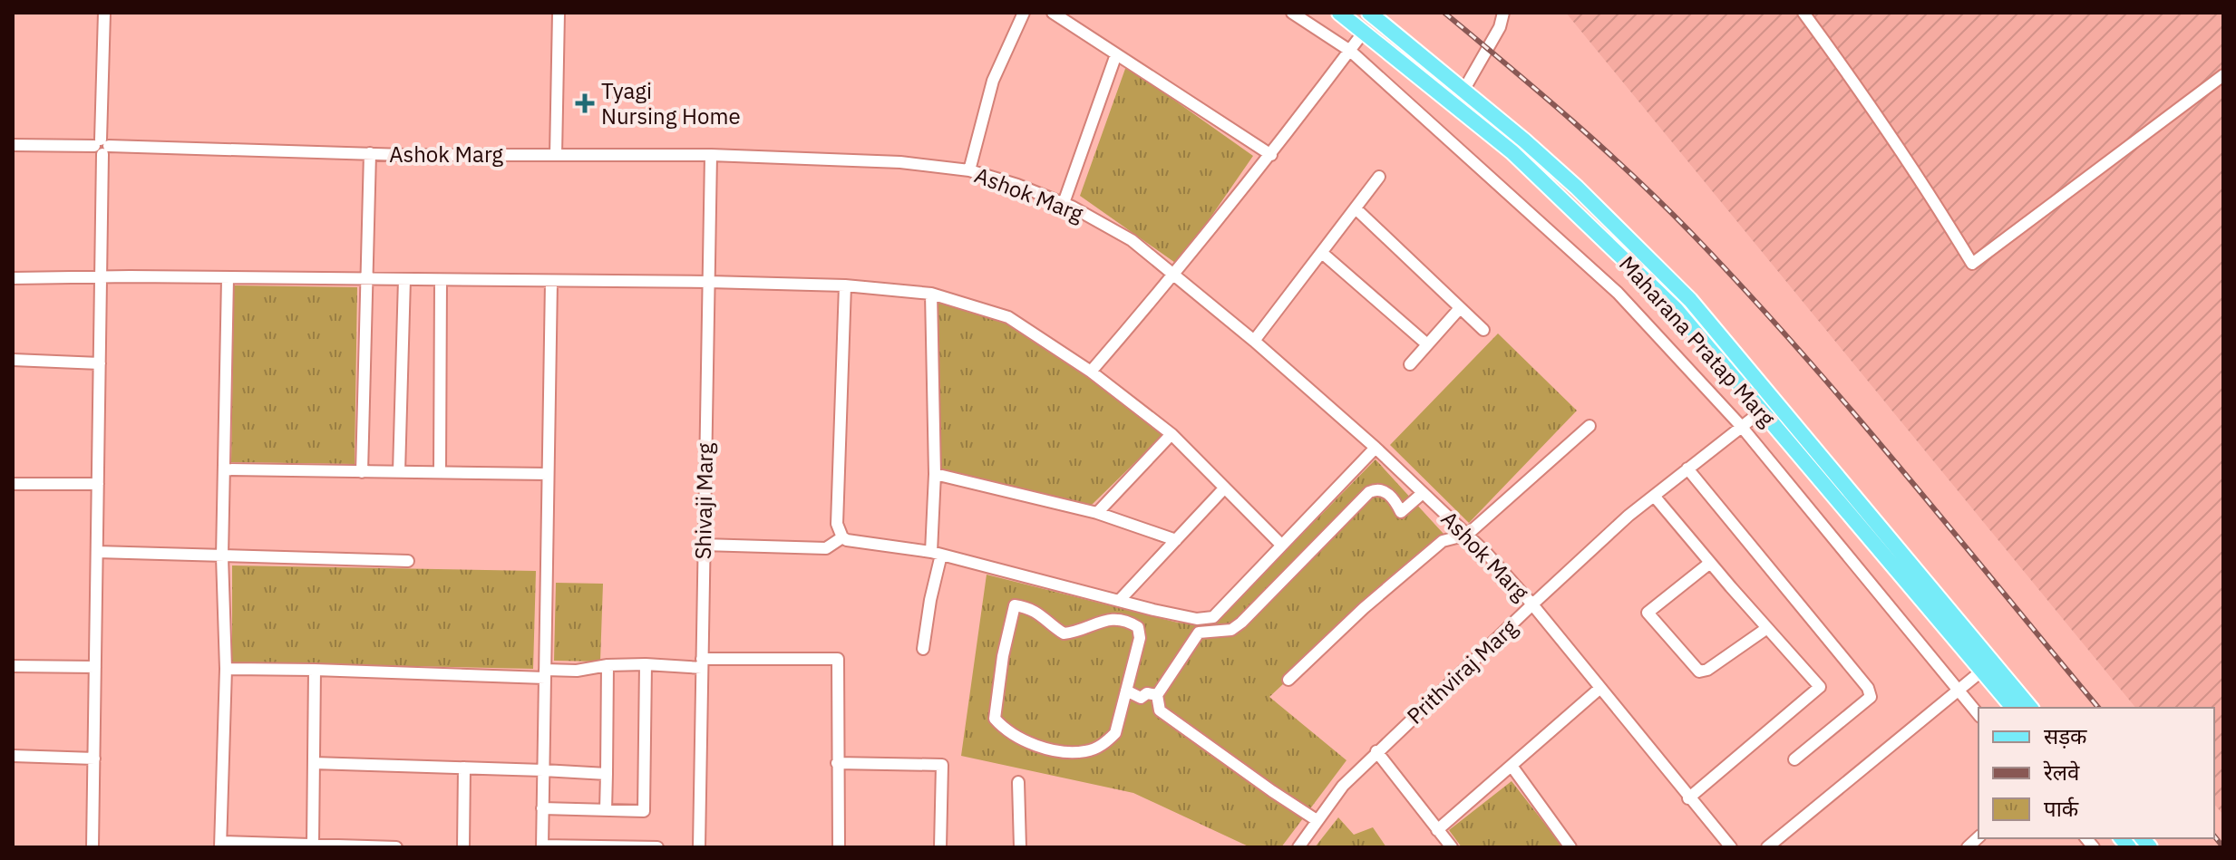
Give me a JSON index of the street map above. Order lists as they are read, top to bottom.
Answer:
{
  "streets": {
    "main road": ["Maharana Pratap Marg"],
    "street": ["Ashok Marg", "Shivaji Marg", "Prithviraj Marg"]
  },
  "crossings": [
    ["Ashok Marg", "Shivaji Marg"],
    ["Ashok Marg", "Prithviraj Marg"],
    ["Maharana Pratap Marg", "Prithviraj Marg"]
  ],
  "places": {
    "health": ["Tyagi Nursing Home"]
  },
  "legend": ["सड़क", "रेलवे", "पार्क"]
}
